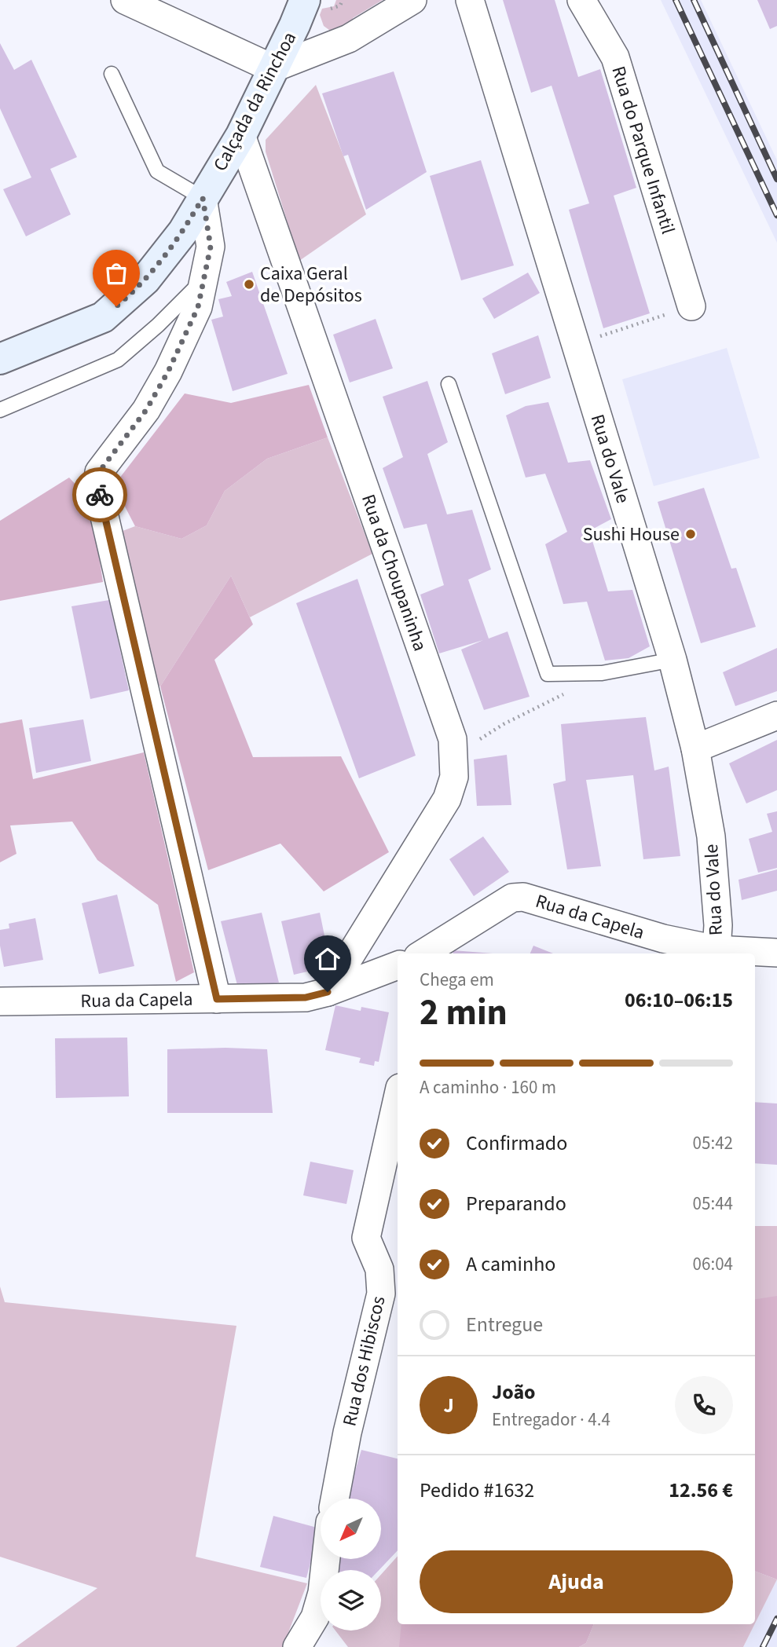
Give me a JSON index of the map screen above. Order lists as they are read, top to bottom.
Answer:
{
  "streets": {
    "street": [
      "Calçada da Rinchoa",
      "Rua do Parque Infantil",
      "Rua do Vale",
      "Rua da Choupaninha",
      "Rua da Capela",
      "Rua dos Hibiscos"
    ]
  },
  "crossings": [
    ["Calçada da Rinchoa", "Rua da Choupaninha"],
    ["Rua do Vale", "Rua da Capela"],
    ["Rua da Choupaninha", "Rua da Capela"]
  ],
  "places": ["Caixa Geral de Depósitos", "Sushi House"],
  "north": "bottom left",
  "page": {
    "heading": ["2 min", "Chega em", "06:10–06:15"],
    "panel": [
      "João",
      "Entregador · 4.4",
      "Pedido #1632",
      "12.56 €"
    ],
    "bar": "A caminho · 160 m",
    "list": [
      ["Confirmado", "05:42"],
      ["Preparando", "05:44"],
      ["A caminho", "06:04"],
      "Entregue"
    ],
    "round": "J",
    "buttons": "Ajuda"
  }
}
